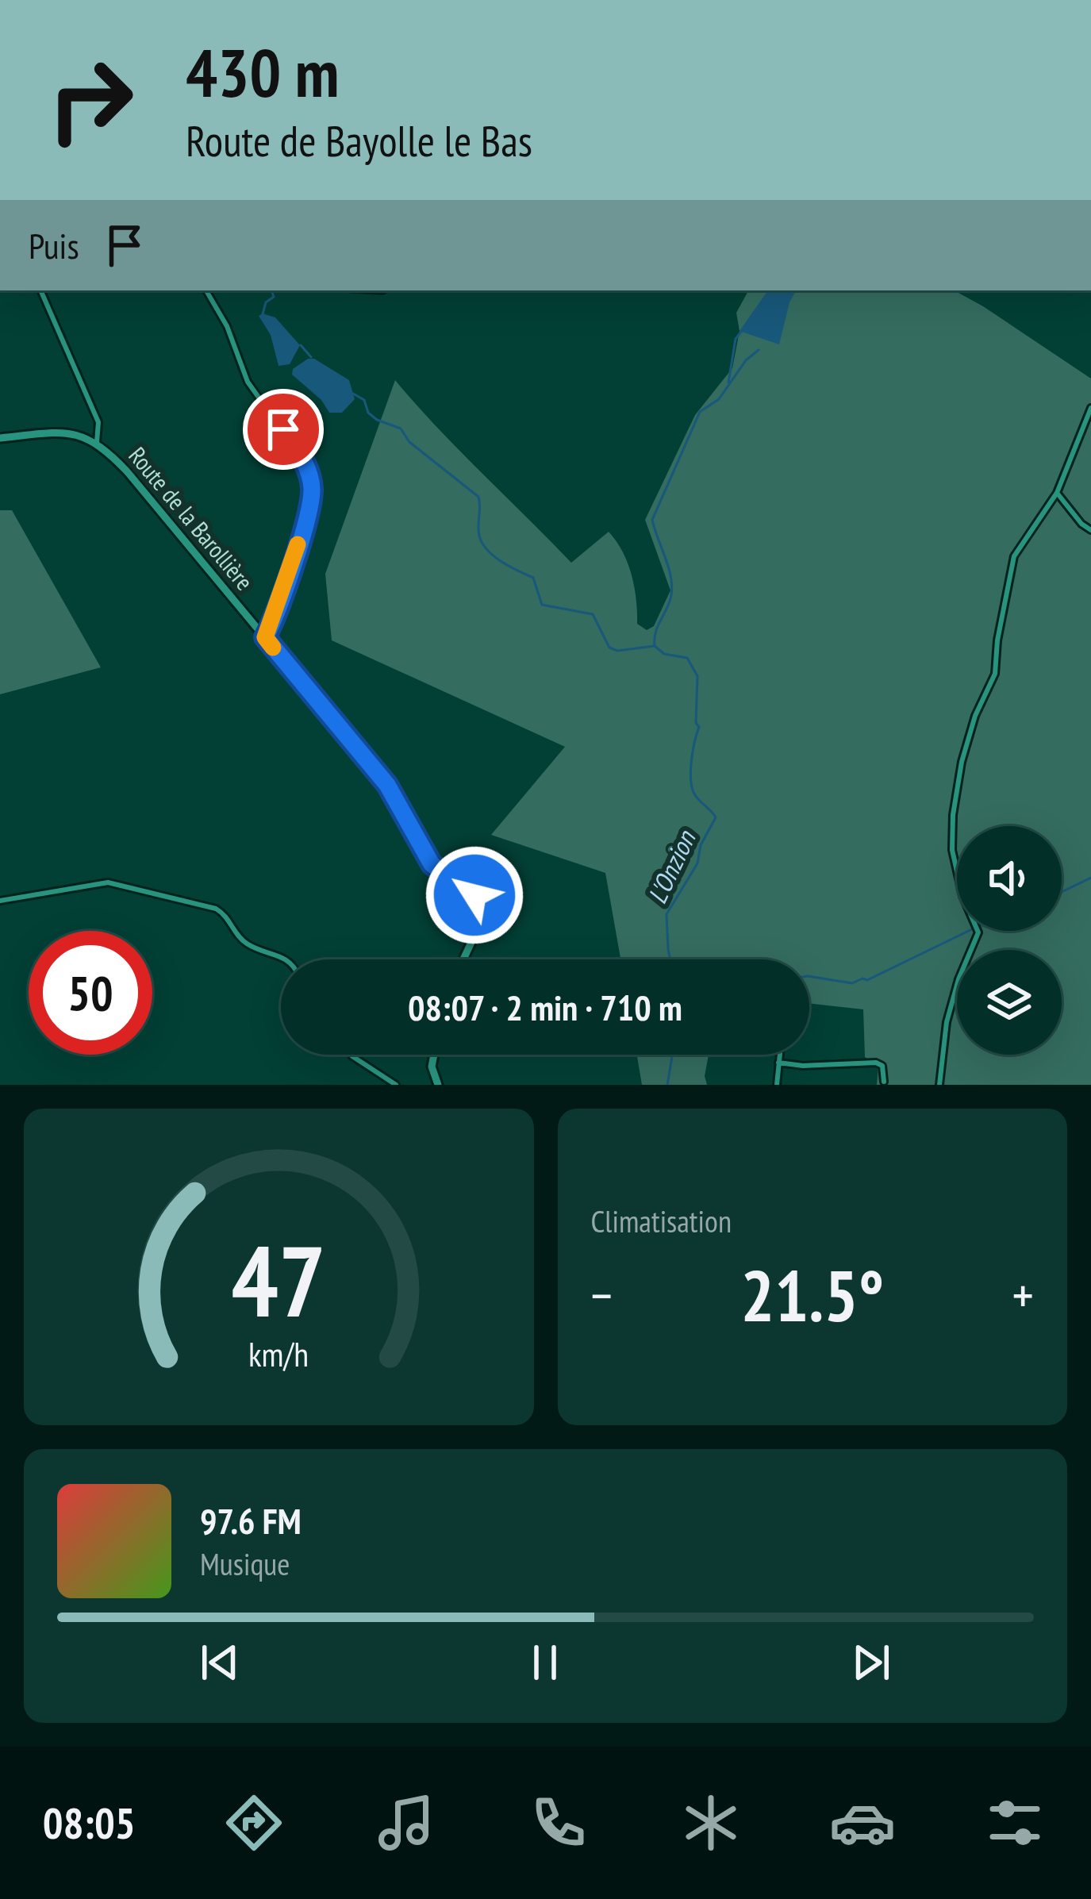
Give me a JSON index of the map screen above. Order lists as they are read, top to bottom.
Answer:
{
  "streets": {
    "main road": ["Route de la Barollière"]
  },
  "water": ["L'Onzion"],
  "page": {
    "turn": ["430 m", "Route de Bayolle le Bas"],
    "then": "Puis",
    "limit": "50",
    "trip": "08:07 · 2 min · 710 m",
    "tile": "Climatisation",
    "heat": ["−", "21.5°", "+"],
    "song": ["97.6 FM", "Musique"],
    "tabs": "08:05",
    "gauge": ["47", "km/h"]
  }
}
